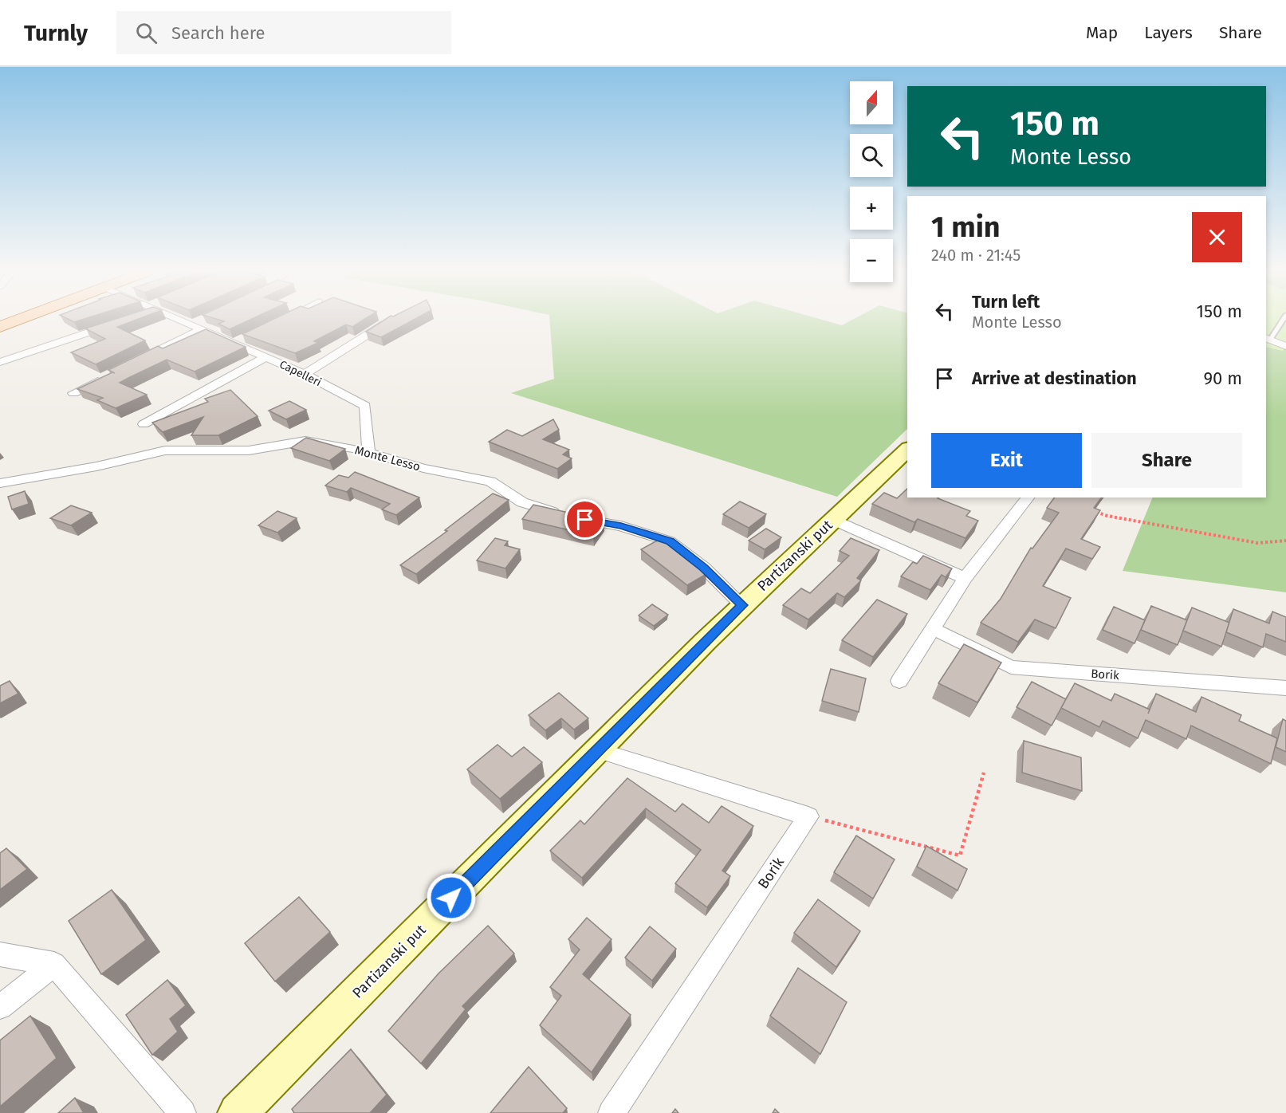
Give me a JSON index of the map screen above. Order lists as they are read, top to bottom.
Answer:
{
  "streets": {
    "street": [
      "Capelleri",
      "Monte Lesso",
      "Partizanski put",
      "Borik"
    ]
  },
  "crossings": [
    ["Capelleri", "Monte Lesso"],
    ["Monte Lesso", "Partizanski put"]
  ],
  "north": "top",
  "page": {
    "header": "Turnly",
    "search": "Search here",
    "nav": ["Map", "Layers", "Share"],
    "map_buttons": ["+", "−"],
    "turn": ["150 m", "Monte Lesso"],
    "heading": ["1 min", "240 m · 21:45"],
    "list": [
      {
        "name": "Turn left",
        "note": "Monte Lesso",
        "value": "150 m"
      },
      {
        "name": "Arrive at destination",
        "value": "90 m"
      }
    ],
    "buttons": ["Exit", "Share"]
  }
}
